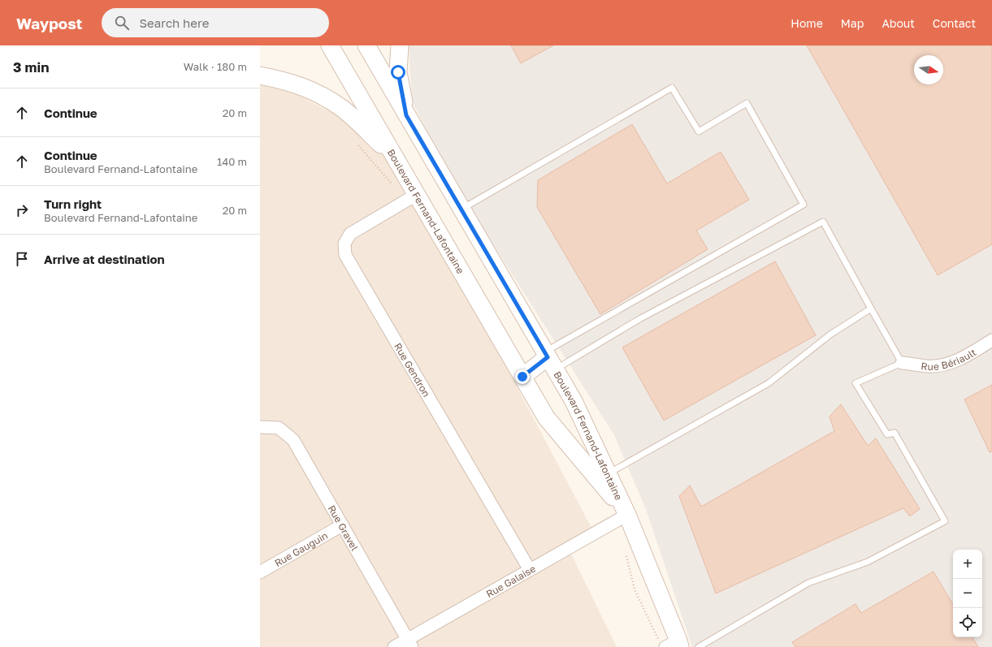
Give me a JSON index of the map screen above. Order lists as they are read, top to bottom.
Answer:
{
  "streets": {
    "street": [
      "Boulevard Fernand-Lafontaine",
      "Rue Bériault",
      "Rue Gendron",
      "Rue Gravel",
      "Rue Gauguin",
      "Rue Galaise"
    ]
  },
  "crossings": [
    ["Boulevard Fernand-Lafontaine", "Rue Gendron"],
    ["Boulevard Fernand-Lafontaine", "Rue Galaise"],
    ["Rue Gendron", "Rue Galaise"],
    ["Rue Gravel", "Rue Gauguin"],
    ["Rue Gravel", "Rue Galaise"]
  ],
  "north": "right",
  "page": {
    "header": "Waypost",
    "search": "Search here",
    "nav": [
      "Home",
      "Map",
      "About",
      "Contact"
    ],
    "heading": ["3 min", "Walk · 180 m"],
    "list": [
      ["Continue", "20 m"],
      ["Continue", "Boulevard Fernand-Lafontaine", "140 m"],
      ["Turn right", "Boulevard Fernand-Lafontaine", "20 m"],
      "Arrive at destination"
    ],
    "map_buttons": ["+", "−"]
  }
}
